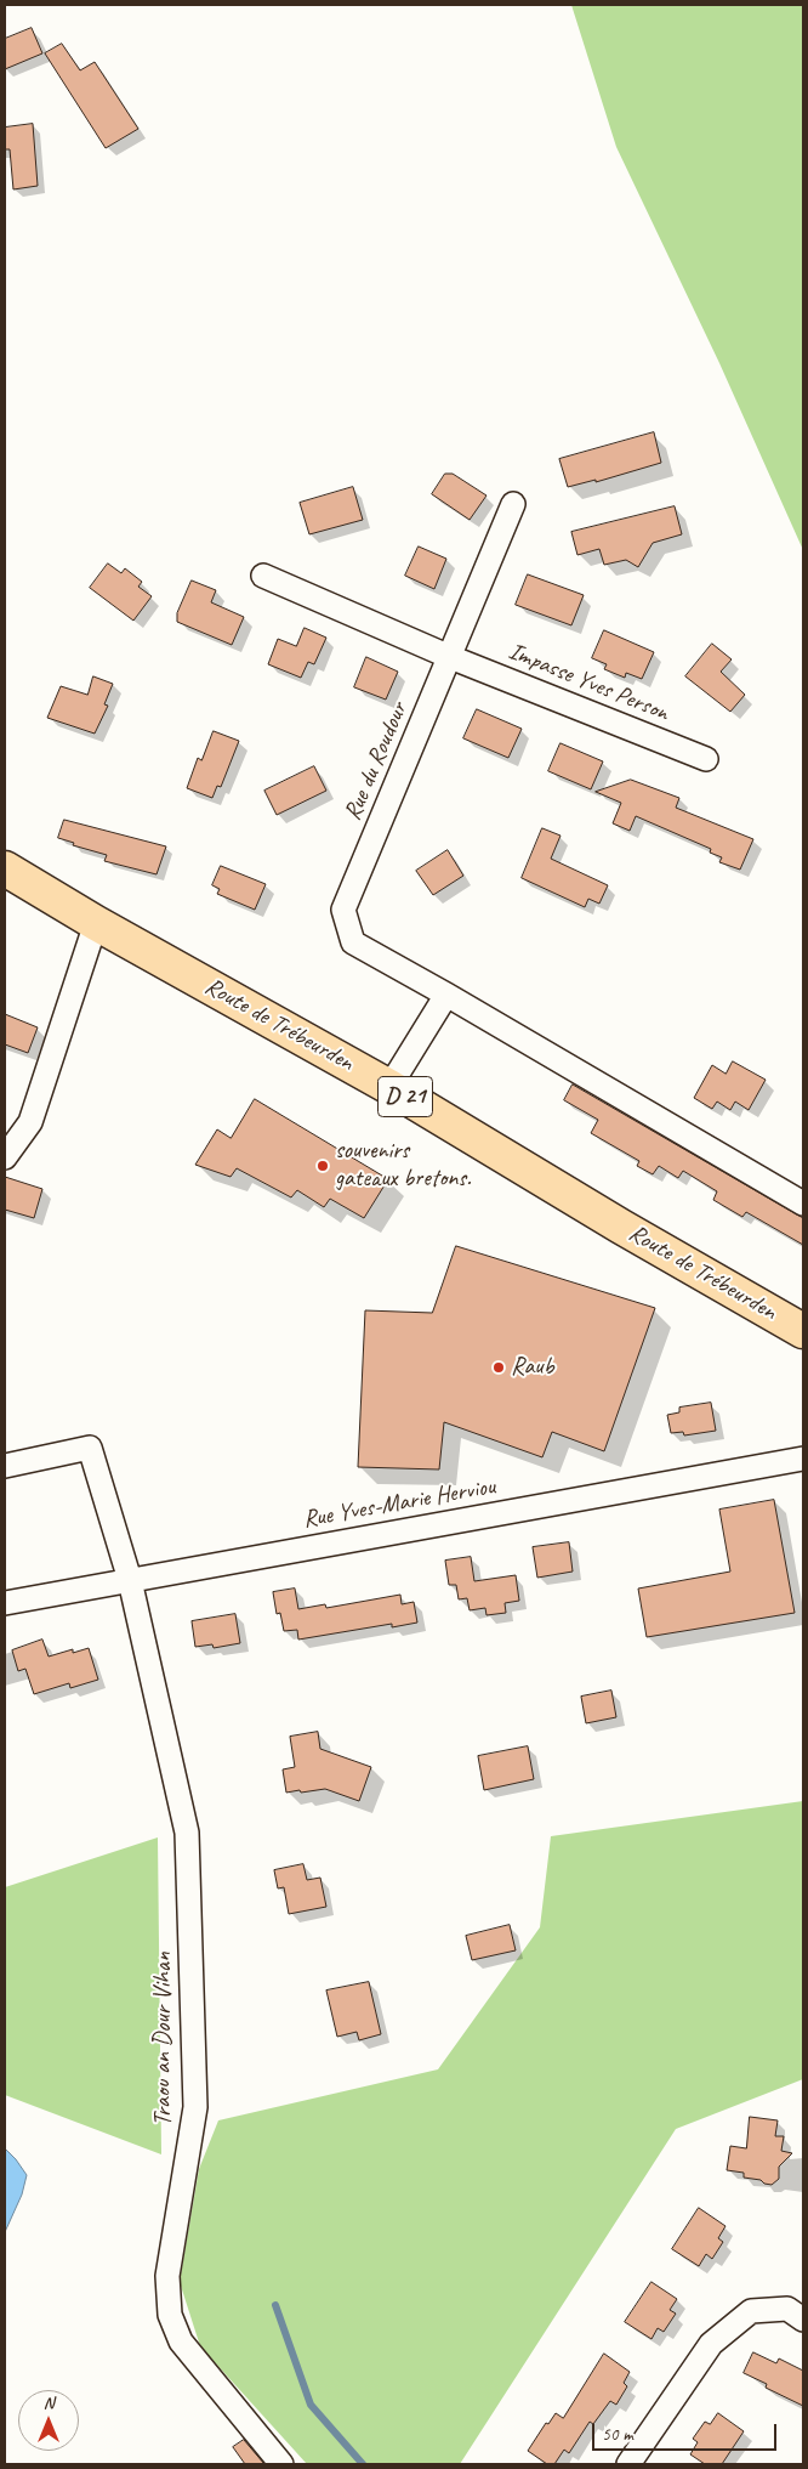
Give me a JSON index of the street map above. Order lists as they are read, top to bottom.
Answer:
{
  "streets": {
    "main road": ["Route de Trébeurden", "D 21"],
    "street": [
      "Impasse Yves Person",
      "Rue du Roudour",
      "Rue Yves-Marie Herviou",
      "Traou an Dour Vihan"
    ]
  },
  "crossings": [
    ["Impasse Yves Person", "Rue du Roudour"],
    ["Rue Yves-Marie Herviou", "Traou an Dour Vihan"]
  ],
  "places": ["souvenirs gateaux bretons.", "Raub"],
  "scale_bar": "50 m",
  "north": "top"
}
